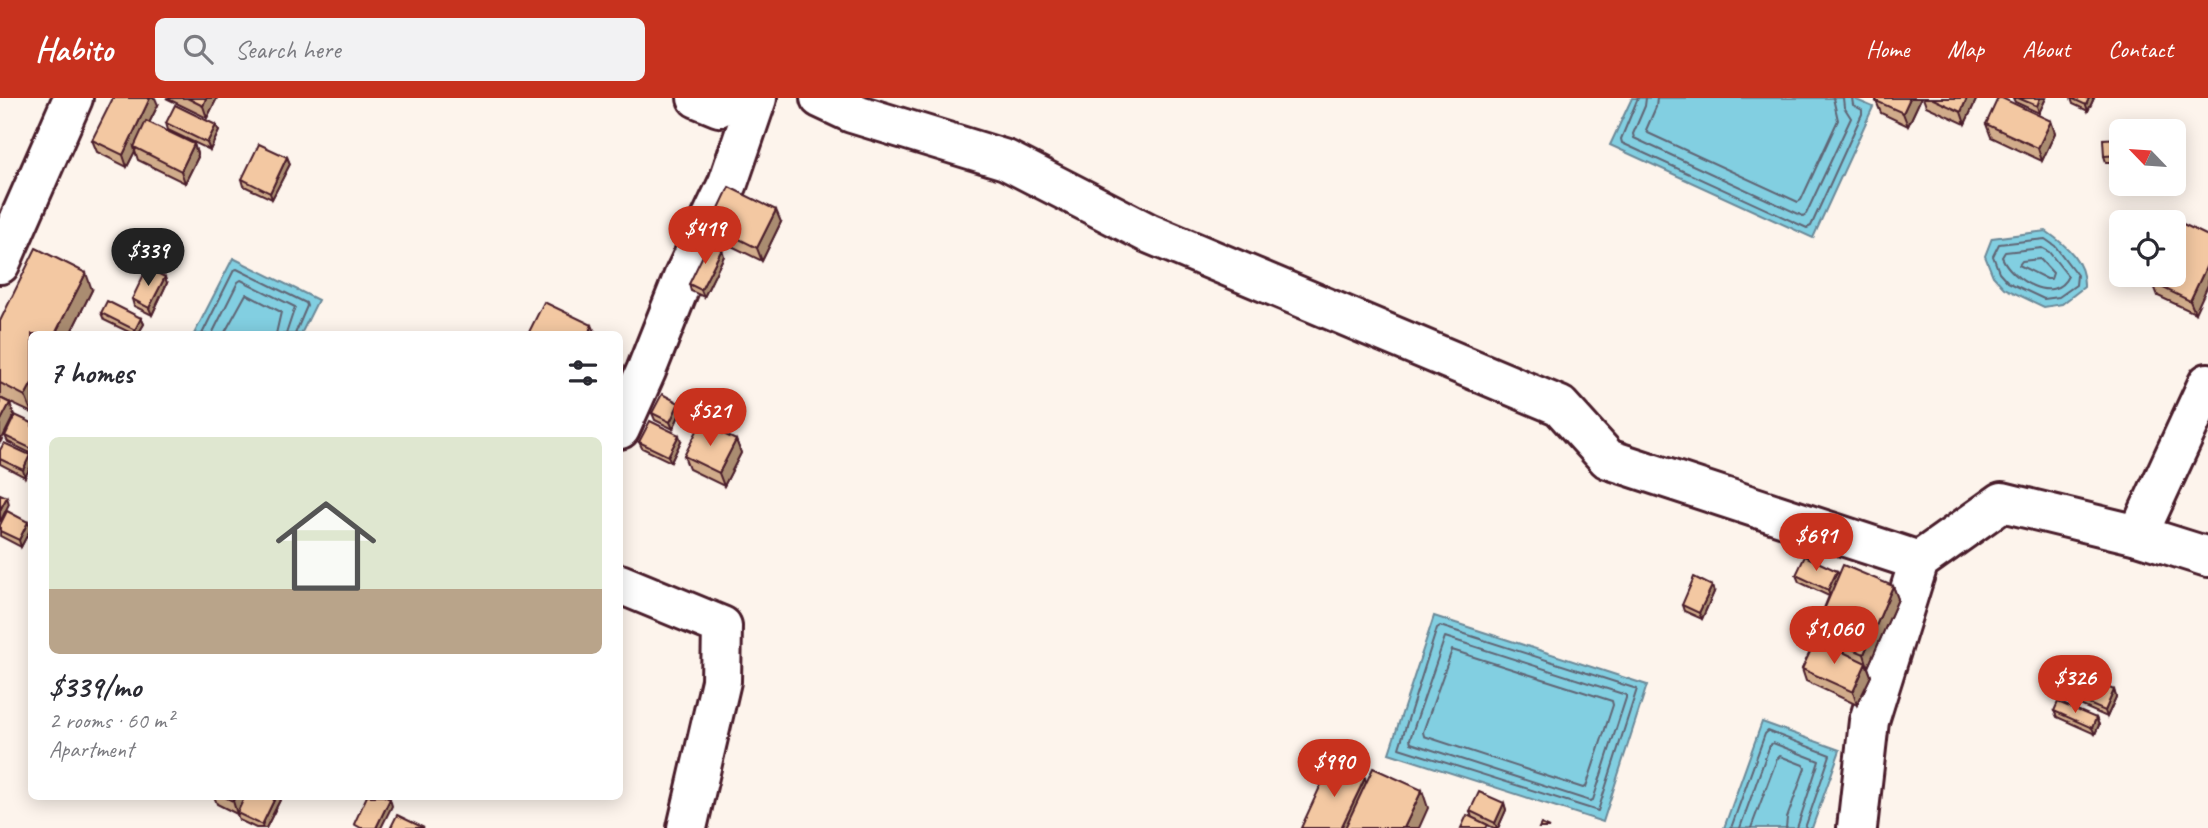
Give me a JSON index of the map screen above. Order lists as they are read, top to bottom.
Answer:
{
  "north": "top left",
  "page": {
    "header": "Habito",
    "search": "Search here",
    "nav": [
      "Home",
      "Map",
      "About",
      "Contact"
    ],
    "price": [
      "$419",
      "$339",
      "$521",
      "$691",
      "$1,060",
      "$326",
      "$990"
    ],
    "heading": "7 homes",
    "list": [
      {
        "name": "$339/mo",
        "note": "2 rooms · 60 m² · Apartment"
      }
    ]
  }
}
